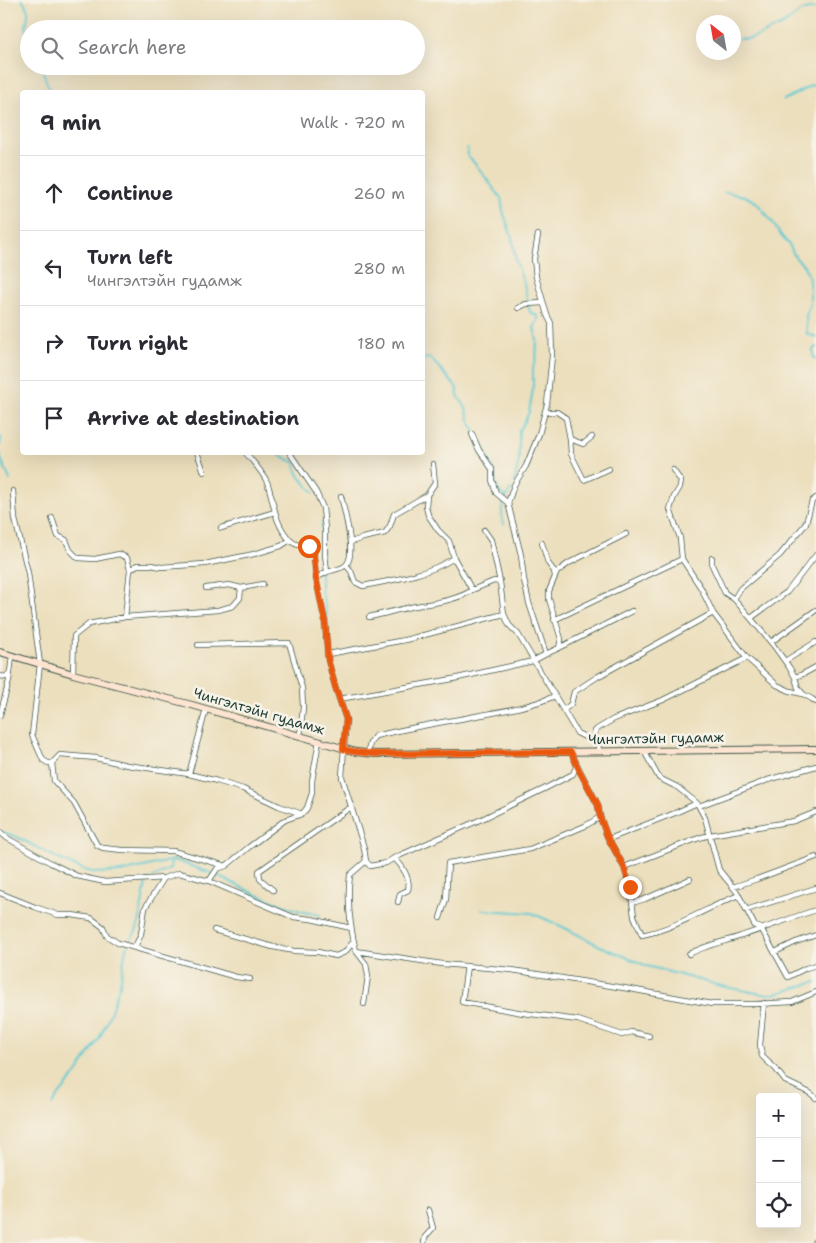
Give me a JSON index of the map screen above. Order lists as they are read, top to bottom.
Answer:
{
  "streets": {
    "main road": ["Чингэлтэйн гудамж"]
  },
  "north": "top left",
  "page": {
    "search": "Search here",
    "heading": ["9 min", "Walk · 720 m"],
    "list": [
      ["Continue", "260 m"],
      ["Turn left", "Чингэлтэйн гудамж", "280 m"],
      ["Turn right", "180 m"],
      "Arrive at destination"
    ],
    "map_buttons": ["+", "−"]
  }
}
